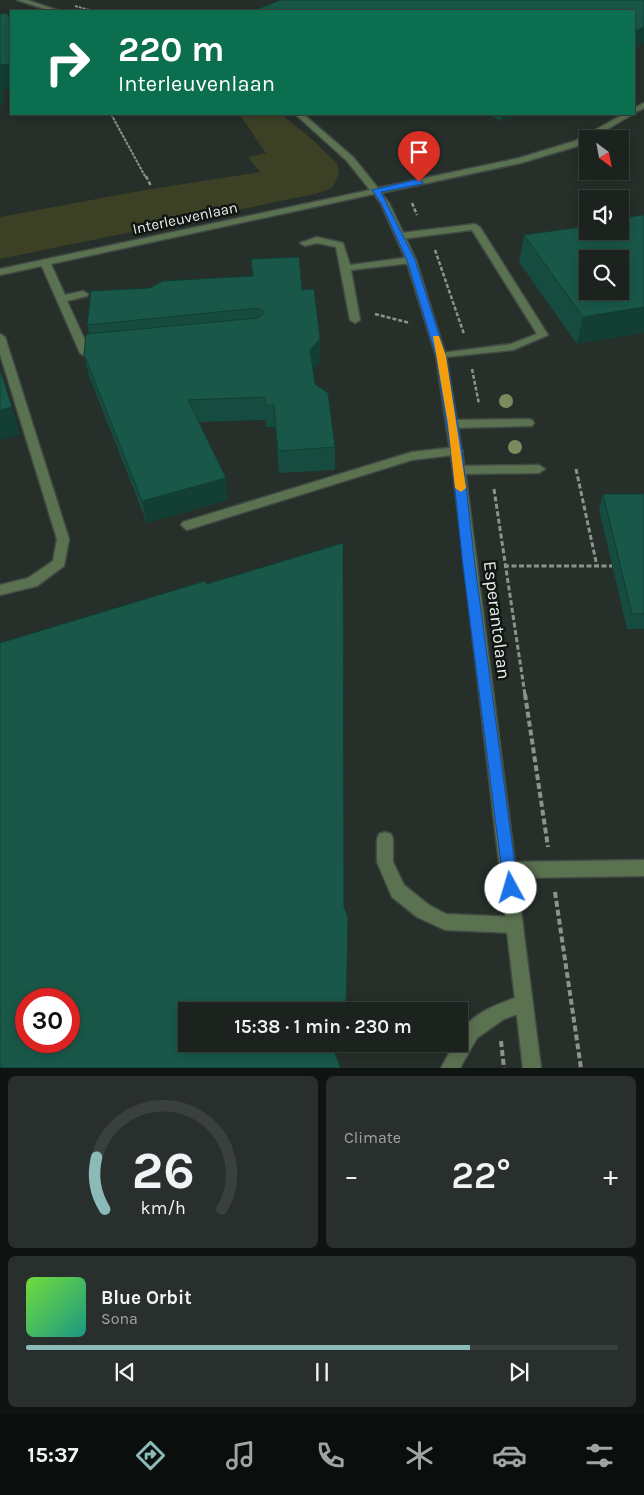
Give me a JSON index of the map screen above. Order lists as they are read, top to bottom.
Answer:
{
  "streets": {
    "street": ["Interleuvenlaan", "Esperantolaan"]
  },
  "crossings": [
    ["Interleuvenlaan", "Esperantolaan"]
  ],
  "north": "bottom right",
  "page": {
    "turn": ["220 m", "Interleuvenlaan"],
    "limit": "30",
    "trip": "15:38 · 1 min · 230 m",
    "tile": "Climate",
    "heat": ["−", "22°", "+"],
    "song": ["Blue Orbit", "Sona"],
    "tabs": "15:37",
    "gauge": ["26", "km/h"]
  }
}
